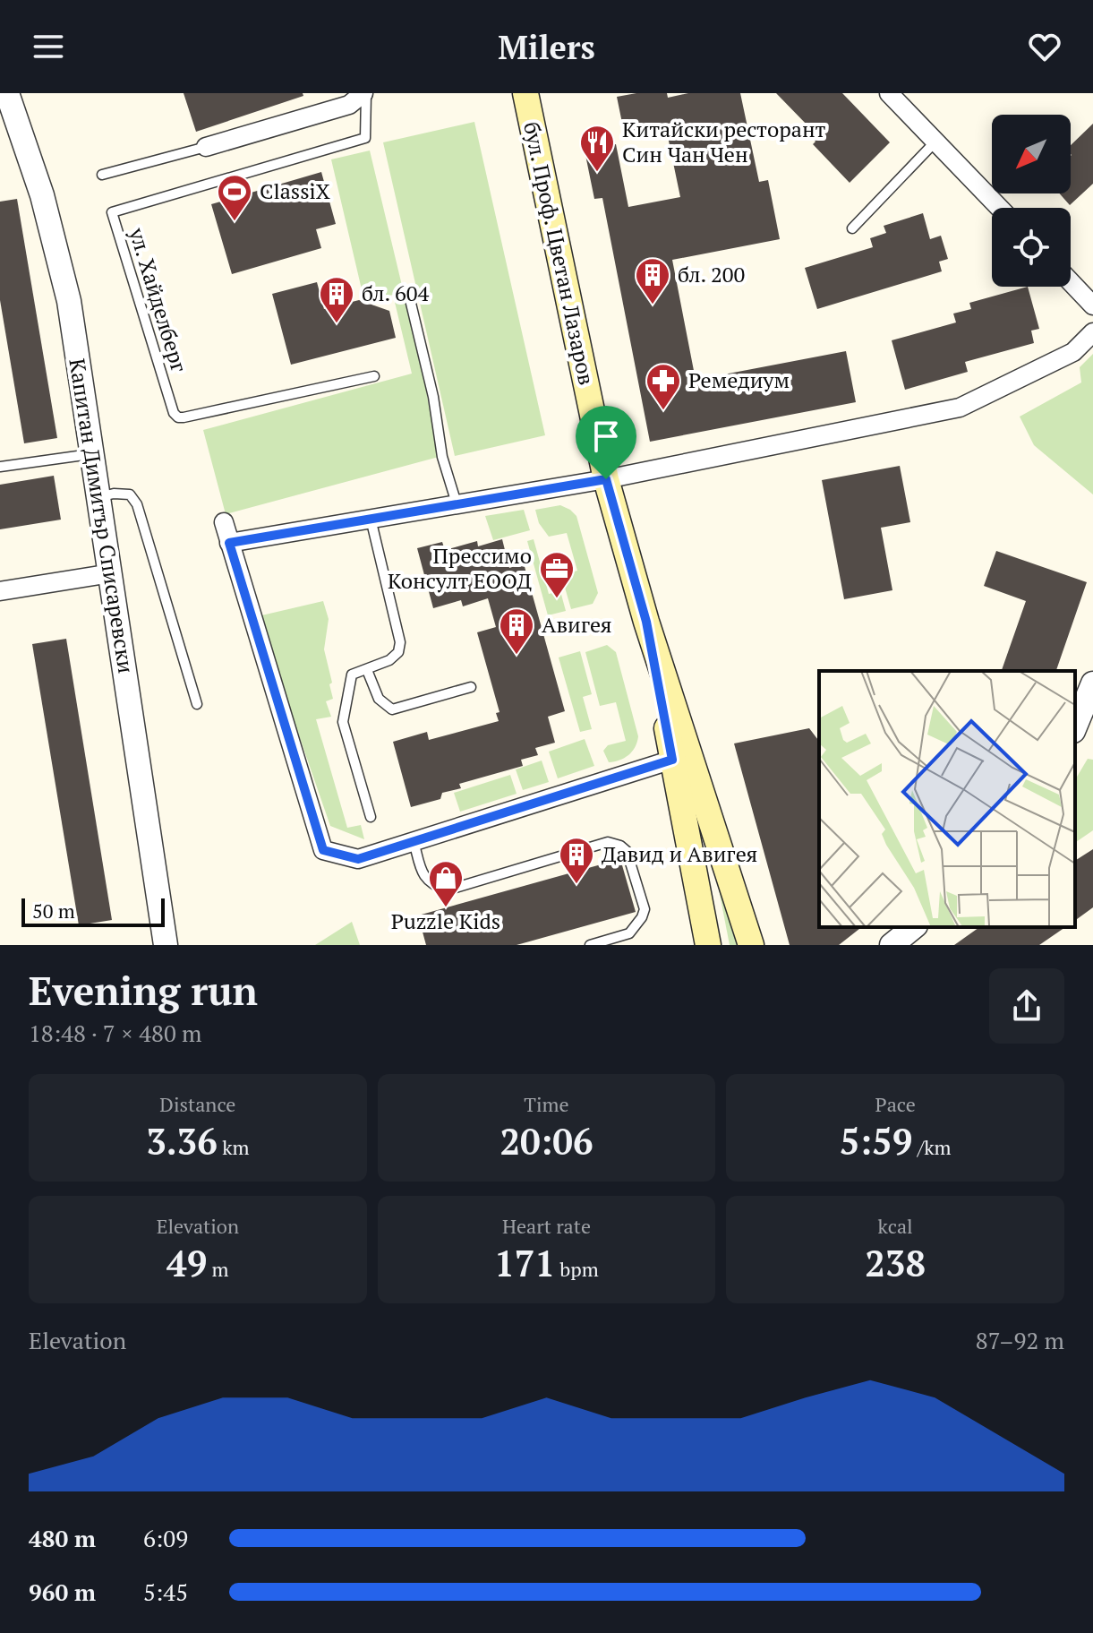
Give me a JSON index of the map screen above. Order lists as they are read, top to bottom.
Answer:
{
  "streets": {
    "main road": ["бул. Проф. Цветан Лазаров"],
    "street": ["Капитан Димитър Списаревски"],
    "lane": ["ул. Хайделберг"]
  },
  "places": {
    "restaurant": ["Китайски ресторант Син Чан Чен"],
    "sports": ["ClassiX"],
    "building": [
      "бл. 200",
      "бл. 604",
      "Авигея",
      "Давид и Авигея"
    ],
    "pharmacy": ["Ремедиум"],
    "office": ["Прессимо Консулт ЕООД"],
    "shop": ["Puzzle Kids"]
  },
  "scale_bar": "50 m",
  "north": "bottom left",
  "page": {
    "header": "Milers",
    "scale": "50 m",
    "heading": ["Evening run", "18:48 · 7 × 480 m"],
    "stats": [
      ["Distance", "3.36 km"],
      ["Time", "20:06"],
      ["Pace", "5:59 /km"],
      ["Elevation", "49 m"],
      ["Heart rate", "171 bpm"],
      ["kcal", "238"]
    ],
    "chart": ["Elevation", "87–92 m"],
    "list": [
      {
        "name": "480 m",
        "note": "6:09"
      },
      {
        "name": "960 m",
        "note": "5:45"
      }
    ]
  }
}
